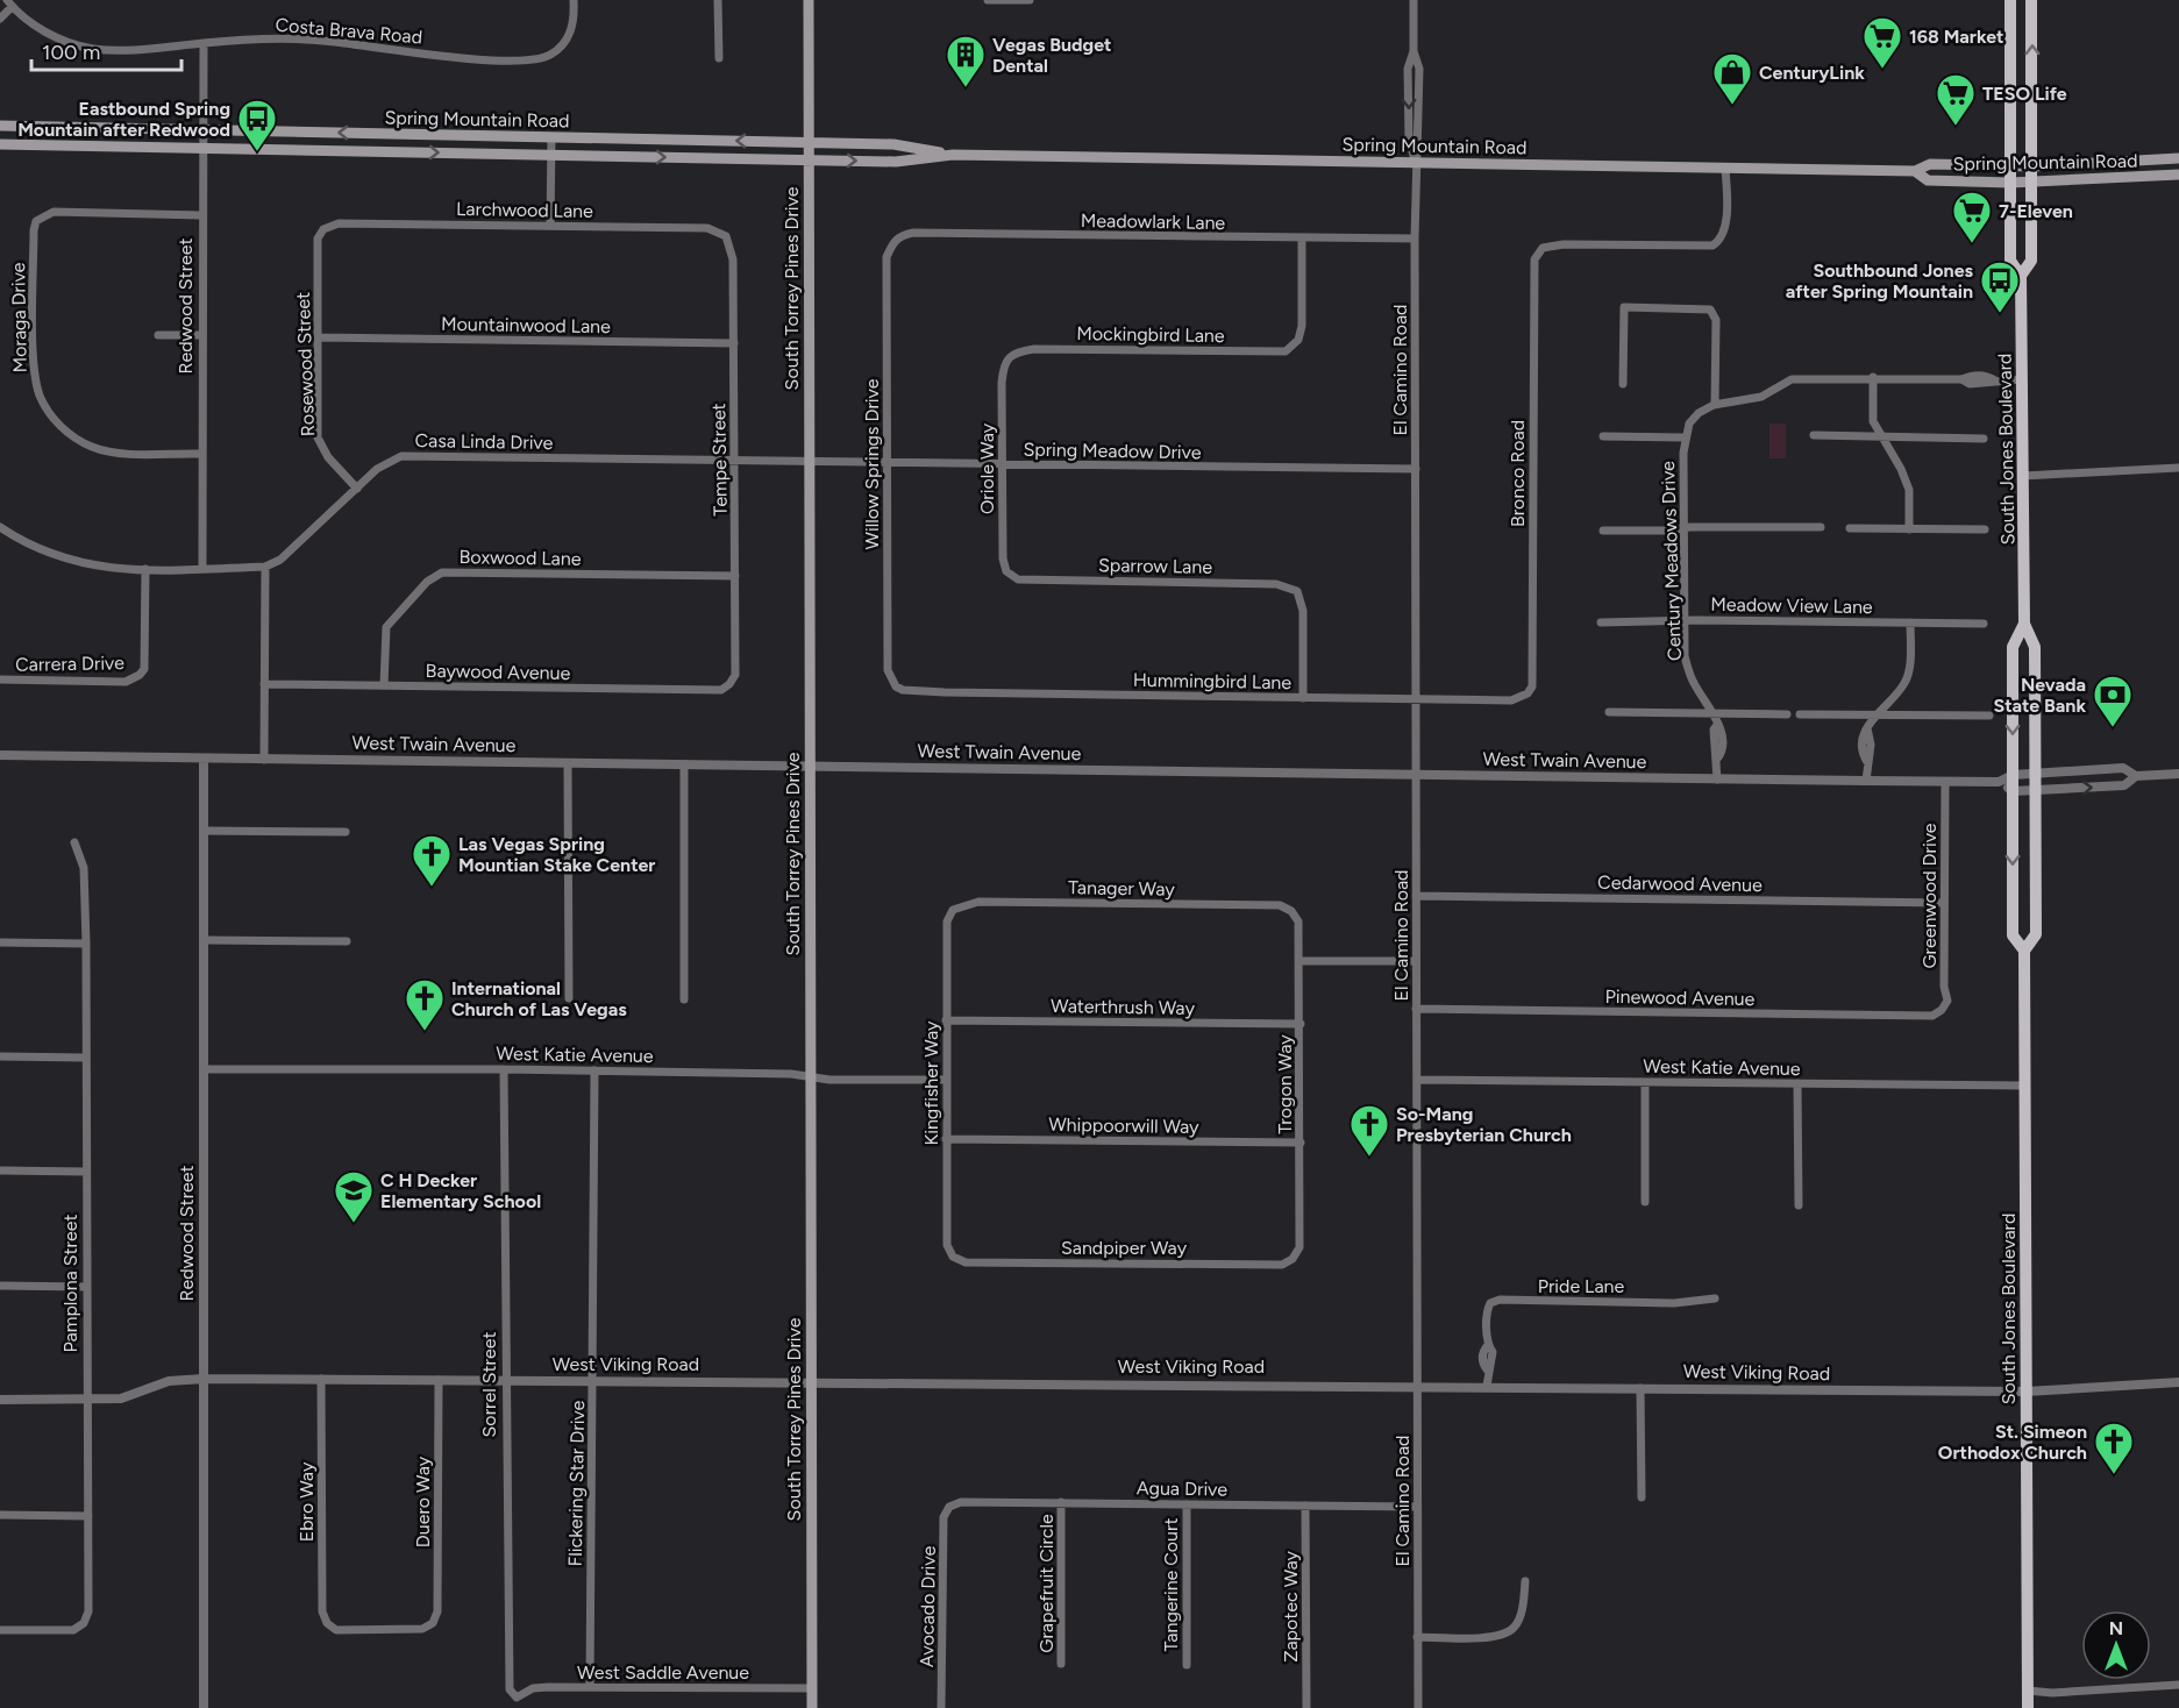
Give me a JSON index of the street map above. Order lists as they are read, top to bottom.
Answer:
{
  "streets": {
    "main road": ["Spring Mountain Road", "South Torrey Pines Drive", "South Jones Boulevard"],
    "street": [
      "Costa Brava Road",
      "Larchwood Lane",
      "Meadowlark Lane",
      "Redwood Street",
      "Moraga Drive",
      "Mountainwood Lane",
      "Mockingbird Lane",
      "Rosewood Street",
      "El Camino Road",
      "Casa Linda Drive",
      "Spring Meadow Drive",
      "Tempe Street",
      "Willow Springs Drive",
      "Oriole Way",
      "Bronco Road",
      "Boxwood Lane",
      "Century Meadows Drive",
      "Sparrow Lane",
      "Meadow View Lane",
      "Carrera Drive",
      "Baywood Avenue",
      "Hummingbird Lane",
      "West Twain Avenue",
      "Cedarwood Avenue",
      "Tanager Way",
      "Greenwood Drive",
      "Pinewood Avenue",
      "Waterthrush Way",
      "West Katie Avenue",
      "Kingfisher Way",
      "Trogon Way",
      "Whippoorwill Way",
      "Sandpiper Way",
      "Pamplona Street",
      "Pride Lane",
      "West Viking Road",
      "Sorrel Street",
      "Flickering Star Drive",
      "Agua Drive",
      "Ebro Way",
      "Duero Way",
      "Grapefruit Circle",
      "Tangerine Court",
      "Avocado Drive",
      "Zapotec Way",
      "West Saddle Avenue"
    ]
  },
  "crossings": [
    ["Costa Brava Road", "Redwood Street"],
    ["Spring Mountain Road", "South Torrey Pines Drive"],
    ["Spring Mountain Road", "Redwood Street"],
    ["Spring Mountain Road", "El Camino Road"],
    ["Spring Mountain Road", "South Jones Boulevard"],
    ["Spring Mountain Road", "Bronco Road"],
    ["Larchwood Lane", "Rosewood Street"],
    ["Larchwood Lane", "Tempe Street"],
    ["Meadowlark Lane", "Mockingbird Lane"],
    ["Meadowlark Lane", "El Camino Road"],
    ["Meadowlark Lane", "Willow Springs Drive"],
    ["South Torrey Pines Drive", "Casa Linda Drive"],
    ["South Torrey Pines Drive", "Spring Meadow Drive"],
    ["South Torrey Pines Drive", "West Twain Avenue"],
    ["South Torrey Pines Drive", "West Katie Avenue"],
    ["South Torrey Pines Drive", "West Viking Road"],
    ["South Torrey Pines Drive", "West Saddle Avenue"],
    ["Redwood Street", "Moraga Drive"],
    ["Redwood Street", "West Twain Avenue"],
    ["Redwood Street", "West Katie Avenue"],
    ["Redwood Street", "West Viking Road"],
    ["Mountainwood Lane", "Rosewood Street"],
    ["Mountainwood Lane", "Tempe Street"],
    ["Mockingbird Lane", "Oriole Way"],
    ["Rosewood Street", "Casa Linda Drive"],
    ["El Camino Road", "Spring Meadow Drive"],
    ["El Camino Road", "Hummingbird Lane"],
    ["El Camino Road", "West Twain Avenue"],
    ["El Camino Road", "Cedarwood Avenue"],
    ["El Camino Road", "Pinewood Avenue"],
    ["El Camino Road", "West Katie Avenue"],
    ["El Camino Road", "West Viking Road"],
    ["El Camino Road", "Agua Drive"],
    ["Casa Linda Drive", "Spring Meadow Drive"],
    ["Casa Linda Drive", "Tempe Street"],
    ["South Jones Boulevard", "Century Meadows Drive"],
    ["South Jones Boulevard", "West Twain Avenue"],
    ["South Jones Boulevard", "West Katie Avenue"],
    ["South Jones Boulevard", "West Viking Road"],
    ["Spring Meadow Drive", "Willow Springs Drive"],
    ["Spring Meadow Drive", "Oriole Way"],
    ["Tempe Street", "Boxwood Lane"],
    ["Tempe Street", "Baywood Avenue"],
    ["Willow Springs Drive", "Hummingbird Lane"],
    ["Oriole Way", "Sparrow Lane"],
    ["Bronco Road", "Hummingbird Lane"],
    ["Boxwood Lane", "Baywood Avenue"],
    ["Century Meadows Drive", "Meadow View Lane"],
    ["Century Meadows Drive", "West Twain Avenue"],
    ["Sparrow Lane", "Hummingbird Lane"],
    ["West Twain Avenue", "Greenwood Drive"],
    ["Cedarwood Avenue", "Greenwood Drive"],
    ["Tanager Way", "Kingfisher Way"],
    ["Tanager Way", "Trogon Way"],
    ["Greenwood Drive", "Pinewood Avenue"],
    ["Waterthrush Way", "Kingfisher Way"],
    ["Waterthrush Way", "Trogon Way"],
    ["West Katie Avenue", "Kingfisher Way"],
    ["West Katie Avenue", "Sorrel Street"],
    ["West Katie Avenue", "Flickering Star Drive"],
    ["Kingfisher Way", "Whippoorwill Way"],
    ["Kingfisher Way", "Sandpiper Way"],
    ["Trogon Way", "Whippoorwill Way"],
    ["Trogon Way", "Sandpiper Way"],
    ["Pamplona Street", "West Viking Road"],
    ["Pride Lane", "West Viking Road"],
    ["West Viking Road", "Sorrel Street"],
    ["West Viking Road", "Flickering Star Drive"],
    ["West Viking Road", "Ebro Way"],
    ["West Viking Road", "Duero Way"],
    ["Sorrel Street", "West Saddle Avenue"],
    ["Flickering Star Drive", "West Saddle Avenue"],
    ["Agua Drive", "Grapefruit Circle"],
    ["Agua Drive", "Tangerine Court"],
    ["Agua Drive", "Avocado Drive"],
    ["Agua Drive", "Zapotec Way"],
    ["Ebro Way", "Duero Way"]
  ],
  "places": {
    "supermarket": ["168 Market", "TESO Life", "7-Eleven"],
    "building": ["Vegas Budget Dental"],
    "shop": ["CenturyLink"],
    "bus stop": ["Eastbound Spring Mountain after Redwood", "Southbound Jones after Spring Mountain"],
    "bank": ["Nevada State Bank"],
    "church": [
      "Las Vegas Spring Mountian Stake Center",
      "International Church of Las Vegas",
      "So-Mang Presbyterian Church",
      "St. Simeon Orthodox Church"
    ],
    "school or university": ["C H Decker Elementary School"]
  },
  "scale_bar": "100 m",
  "north": "top"
}
